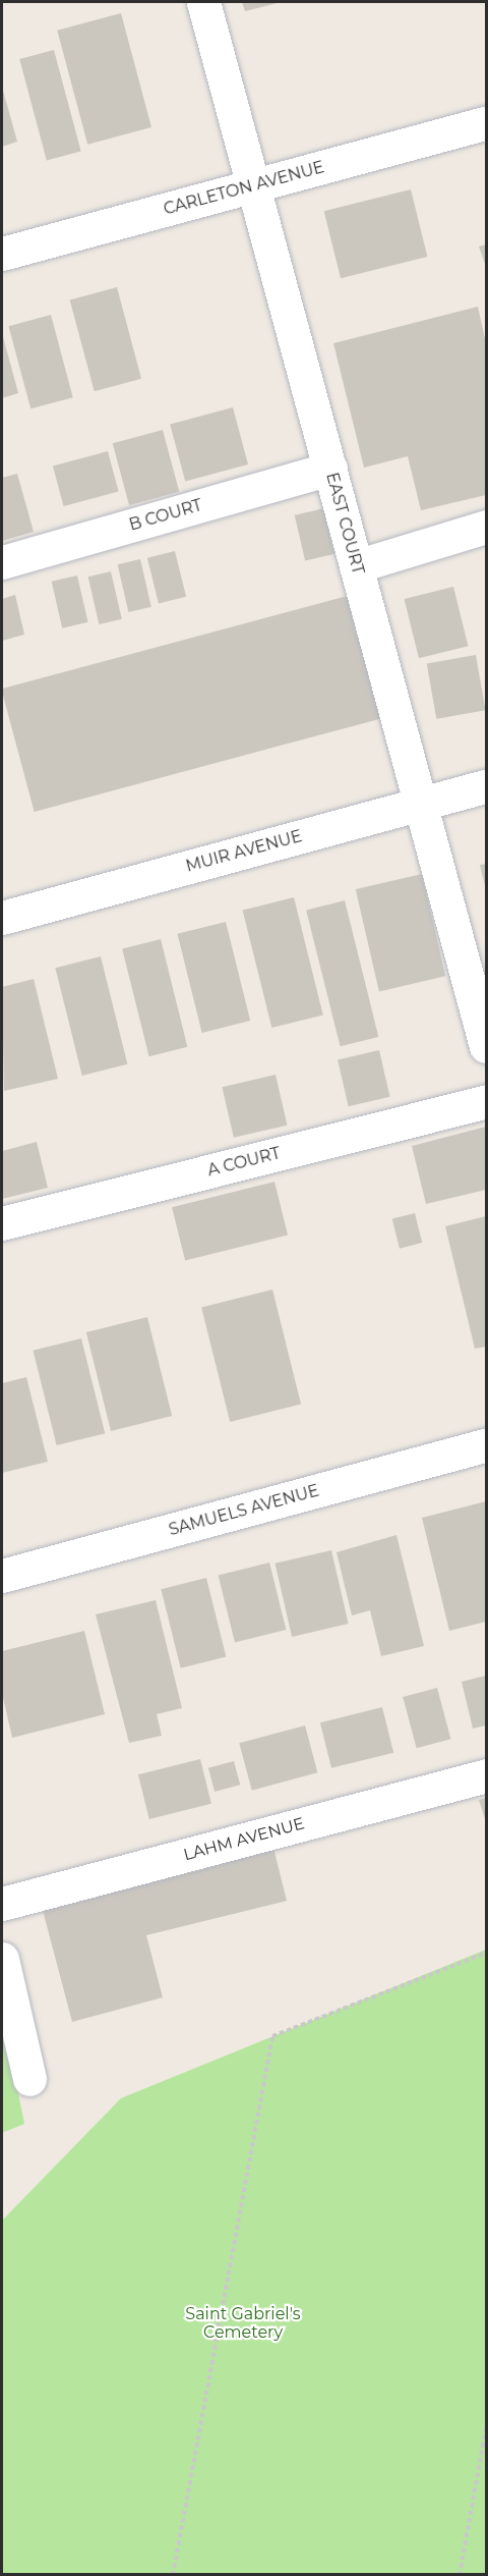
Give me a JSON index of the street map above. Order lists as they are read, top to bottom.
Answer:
{
  "streets": {
    "street": [
      "CARLETON AVENUE",
      "B COURT",
      "EAST COURT",
      "MUIR AVENUE",
      "A COURT",
      "SAMUELS AVENUE",
      "LAHM AVENUE"
    ]
  },
  "crossings": [
    ["CARLETON AVENUE", "EAST COURT"],
    ["B COURT", "EAST COURT"],
    ["EAST COURT", "MUIR AVENUE"]
  ],
  "parks": ["Saint Gabriel's Cemetery"]
}
